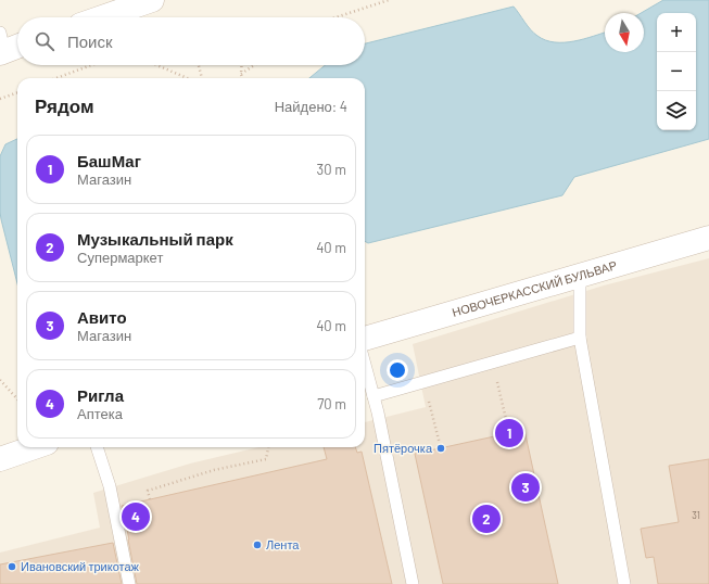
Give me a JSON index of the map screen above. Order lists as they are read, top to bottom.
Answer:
{
  "streets": {
    "street": ["НОВОЧЕРКАССКИЙ БУЛЬВАР"]
  },
  "places": ["Пятёрочка", "Лента", "Ивановский трикотаж"],
  "house_numbers": ["31"],
  "north": "bottom",
  "page": {
    "map_buttons": ["+", "−"],
    "search": "Поиск",
    "heading": ["Рядом", "Найдено: 4"],
    "list": [
      {
        "mark": "1",
        "name": "БашМаг",
        "note": "Магазин",
        "value": "30 m"
      },
      {
        "mark": "2",
        "name": "Музыкальный парк",
        "note": "Супермаркет",
        "value": "40 m"
      },
      {
        "mark": "3",
        "name": "Авито",
        "note": "Магазин",
        "value": "40 m"
      },
      {
        "mark": "4",
        "name": "Ригла",
        "note": "Аптека",
        "value": "70 m"
      }
    ],
    "pins": [
      "1",
      "3",
      "4",
      "2"
    ]
  }
}
